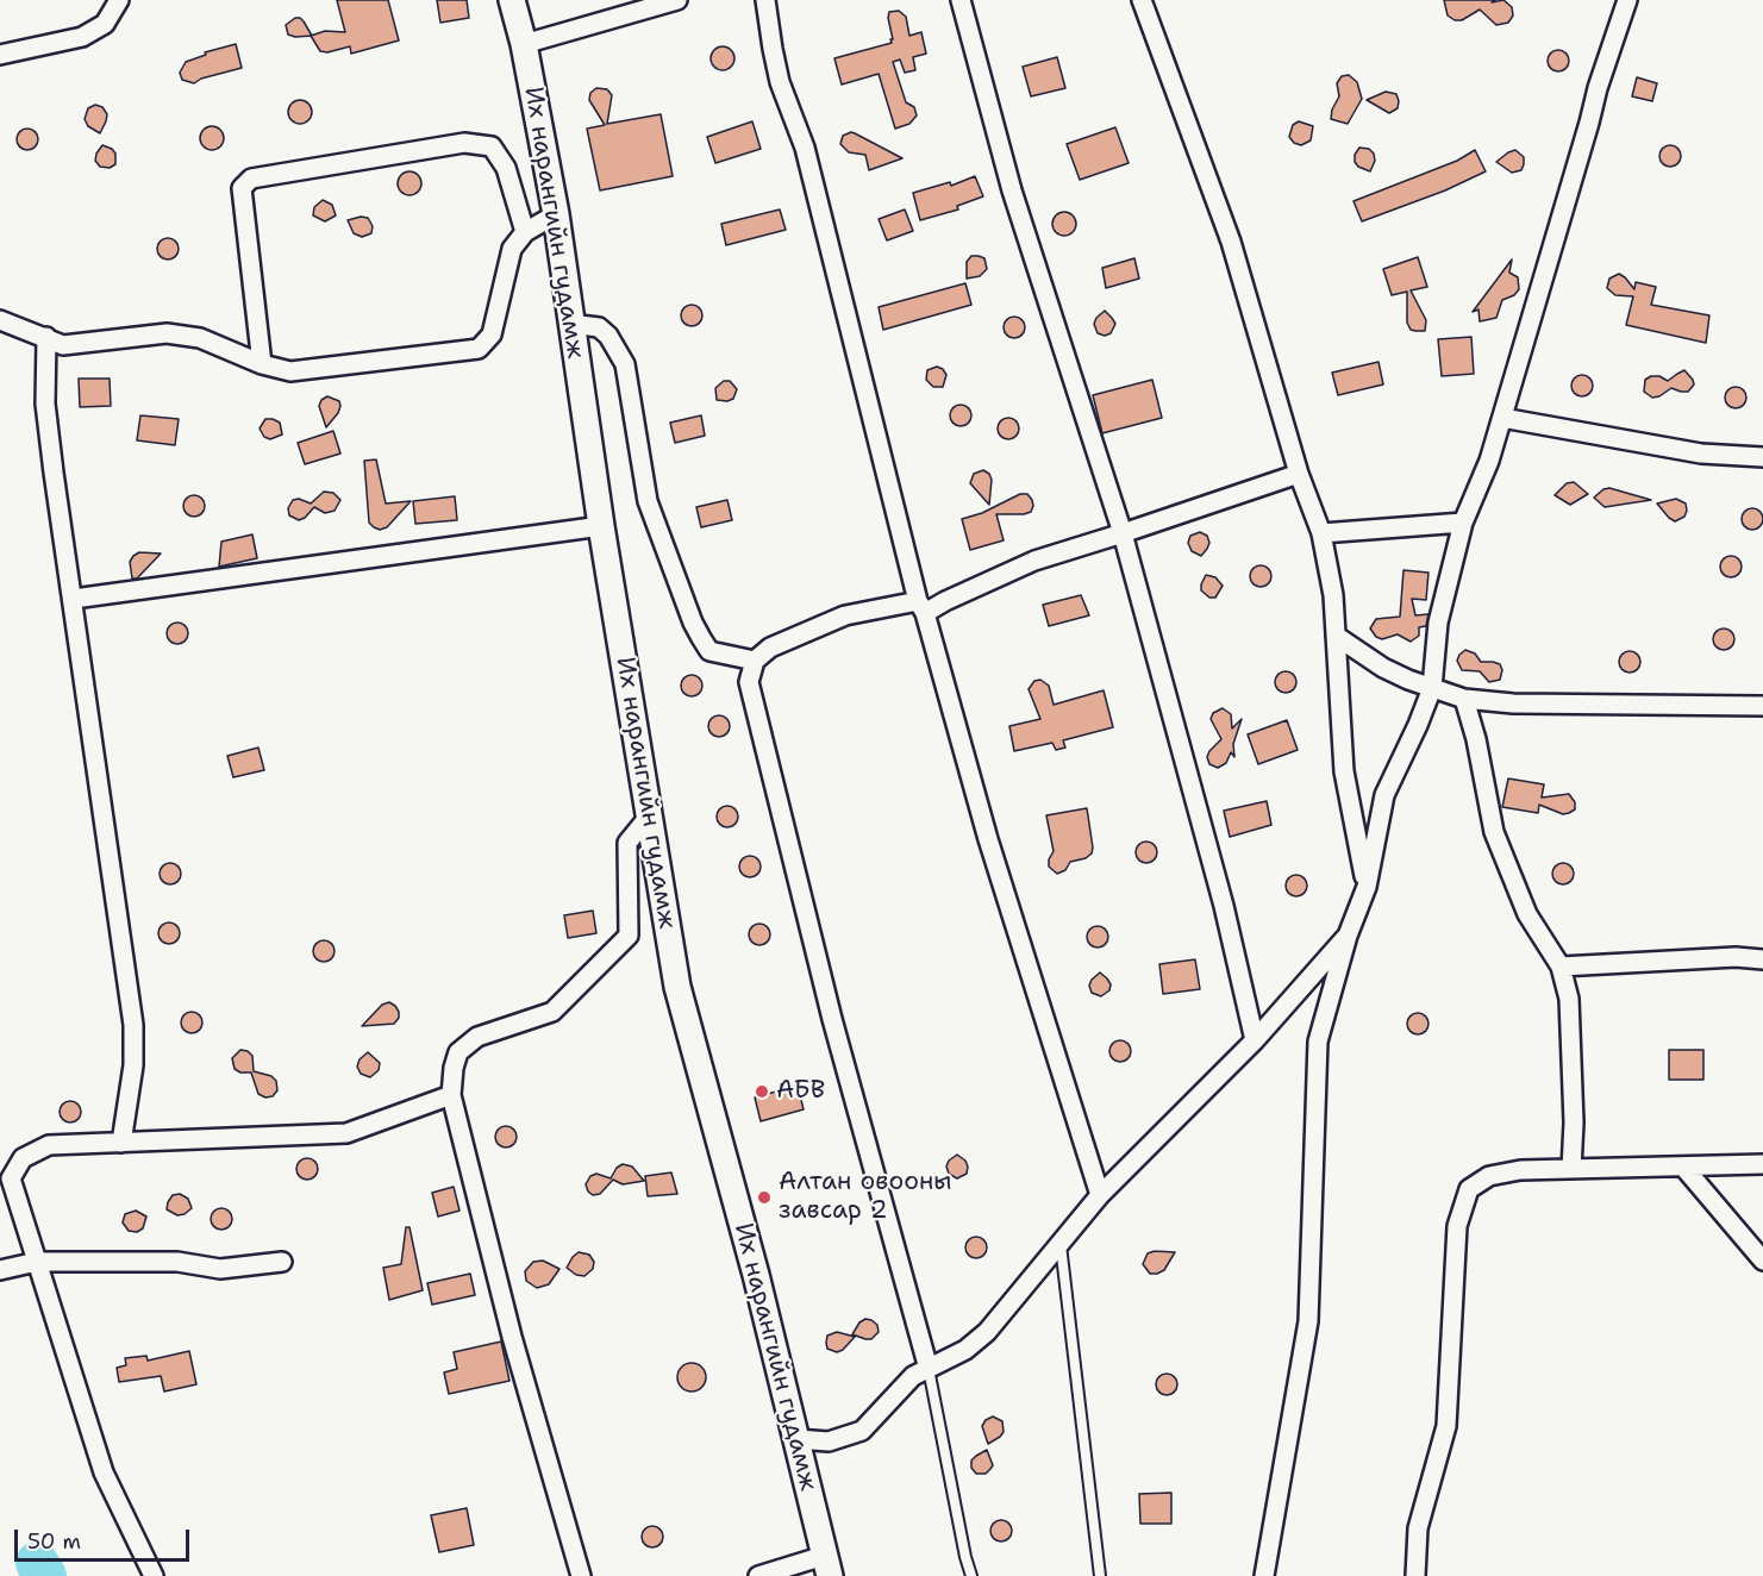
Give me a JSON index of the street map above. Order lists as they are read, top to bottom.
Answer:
{
  "streets": {
    "main road": ["Их нарангийн гудамж"]
  },
  "places": ["АБВ", "Алтан овооны завсар 2"],
  "scale_bar": "50 m"
}
